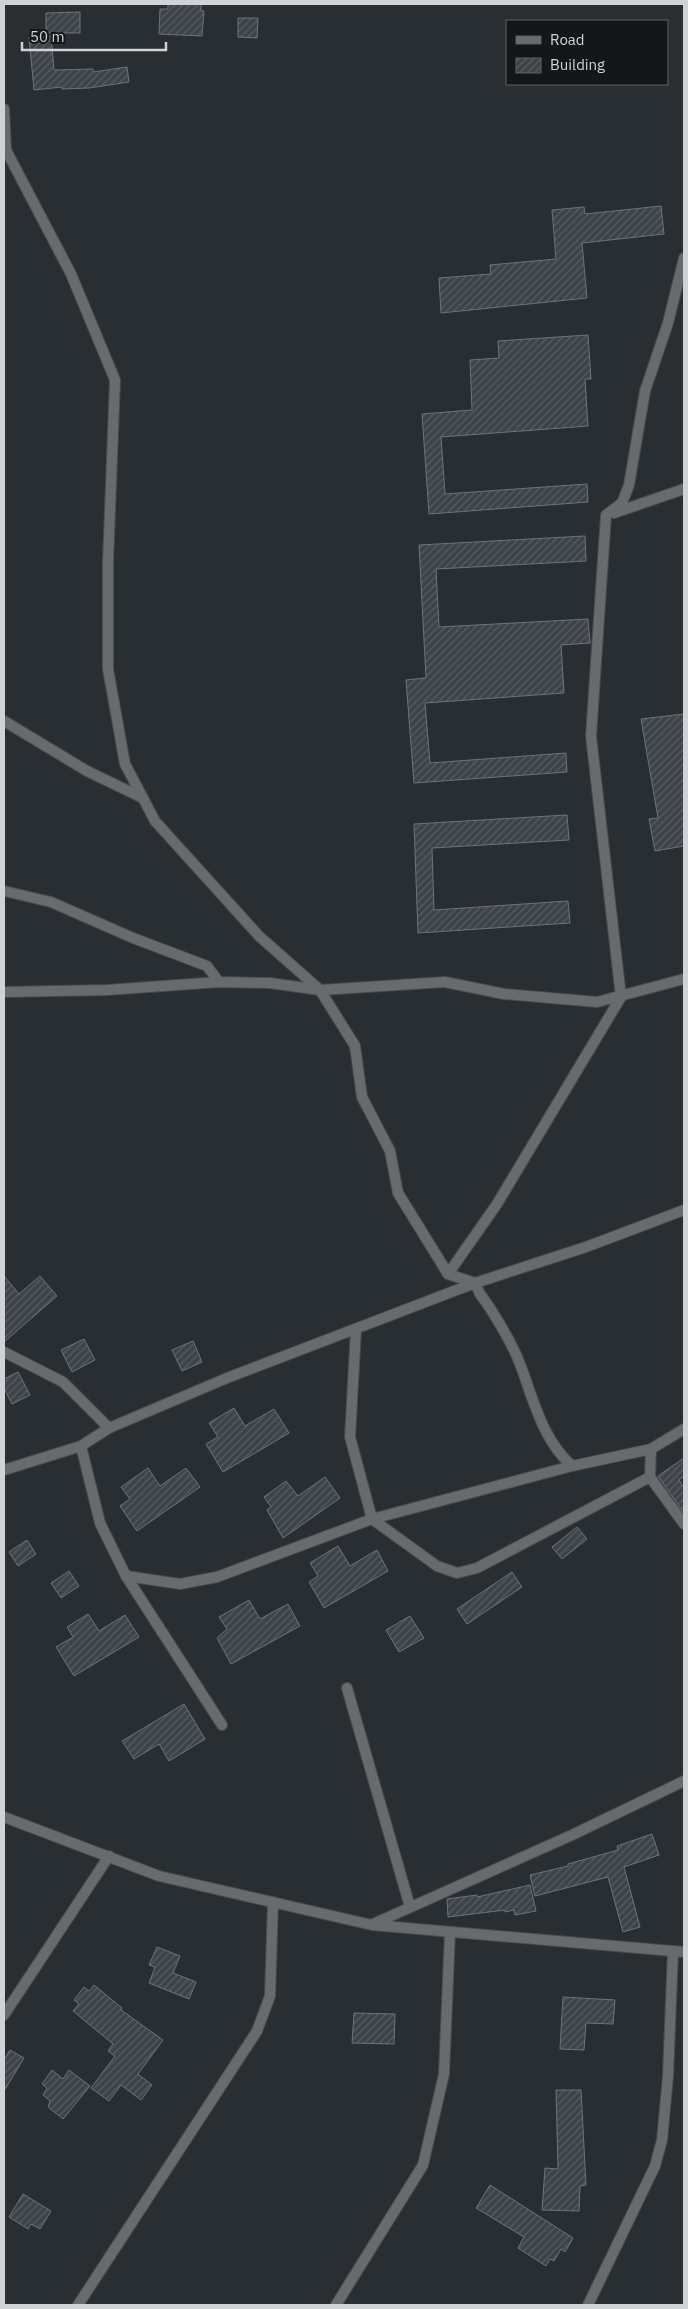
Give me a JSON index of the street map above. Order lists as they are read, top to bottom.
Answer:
{
  "legend": ["Road", "Building"],
  "scale_bar": "50 m"
}
